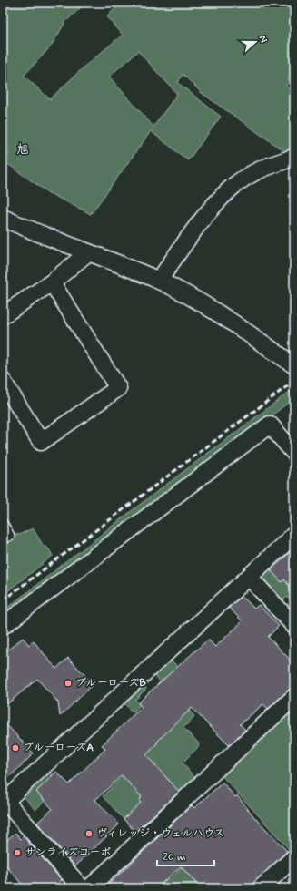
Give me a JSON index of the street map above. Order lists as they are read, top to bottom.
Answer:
{
  "districts": ["旭"],
  "places": [
    "ブルーローズB",
    "ブルーローズA",
    "ヴィレッジ・ウェルハウス",
    "サンライズコーポ"
  ],
  "scale_bar": "20 m",
  "north": "right"
}
